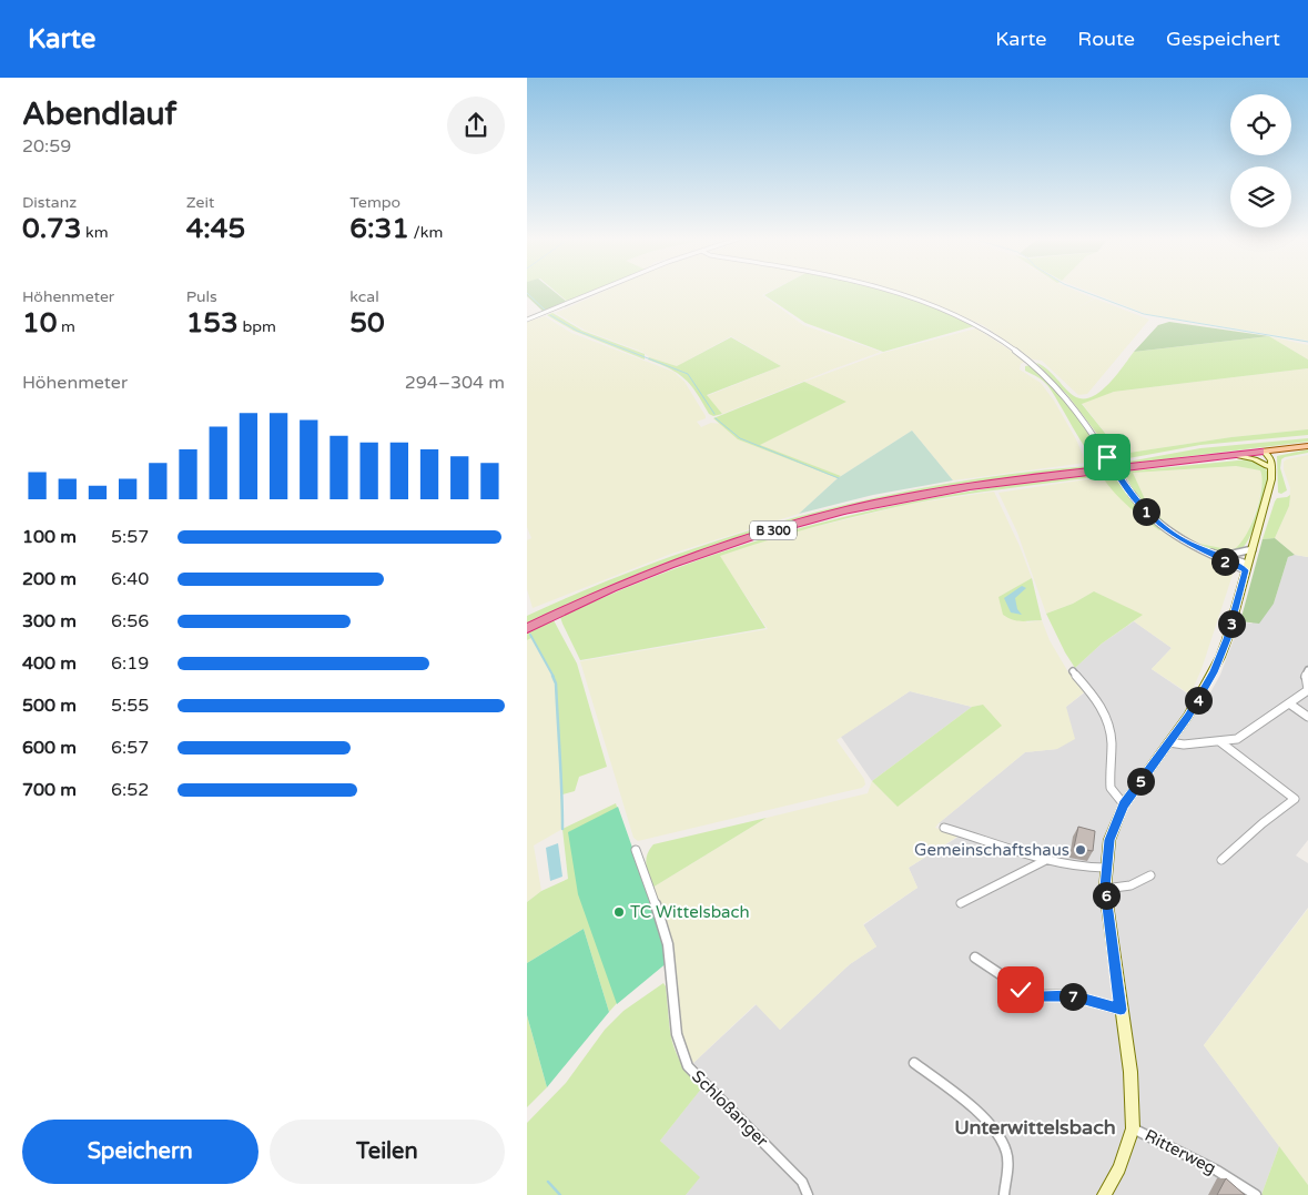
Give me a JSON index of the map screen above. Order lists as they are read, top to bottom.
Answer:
{
  "streets": {
    "highway": ["B 300"],
    "street": ["Schloßanger", "Ritterweg"]
  },
  "districts": ["Unterwittelsbach"],
  "places": ["Gemeinschaftshaus", "TC Wittelsbach"],
  "page": {
    "header": "Karte",
    "nav": ["Karte", "Route", "Gespeichert"],
    "heading": ["Abendlauf", "20:59"],
    "stats": [
      ["Distanz", "0.73 km"],
      ["Zeit", "4:45"],
      ["Tempo", "6:31 /km"],
      ["Höhenmeter", "10 m"],
      ["Puls", "153 bpm"],
      ["kcal", "50"]
    ],
    "chart": ["Höhenmeter", "294–304 m"],
    "pins": [
      "1",
      "2",
      "3",
      "4",
      "5",
      "6",
      "7"
    ],
    "list": [
      {
        "name": "100 m",
        "note": "5:57"
      },
      {
        "name": "200 m",
        "note": "6:40"
      },
      {
        "name": "300 m",
        "note": "6:56"
      },
      {
        "name": "400 m",
        "note": "6:19"
      },
      {
        "name": "500 m",
        "note": "5:55"
      },
      {
        "name": "600 m",
        "note": "6:57"
      },
      {
        "name": "700 m",
        "note": "6:52"
      }
    ],
    "buttons": ["Speichern", "Teilen"]
  }
}
